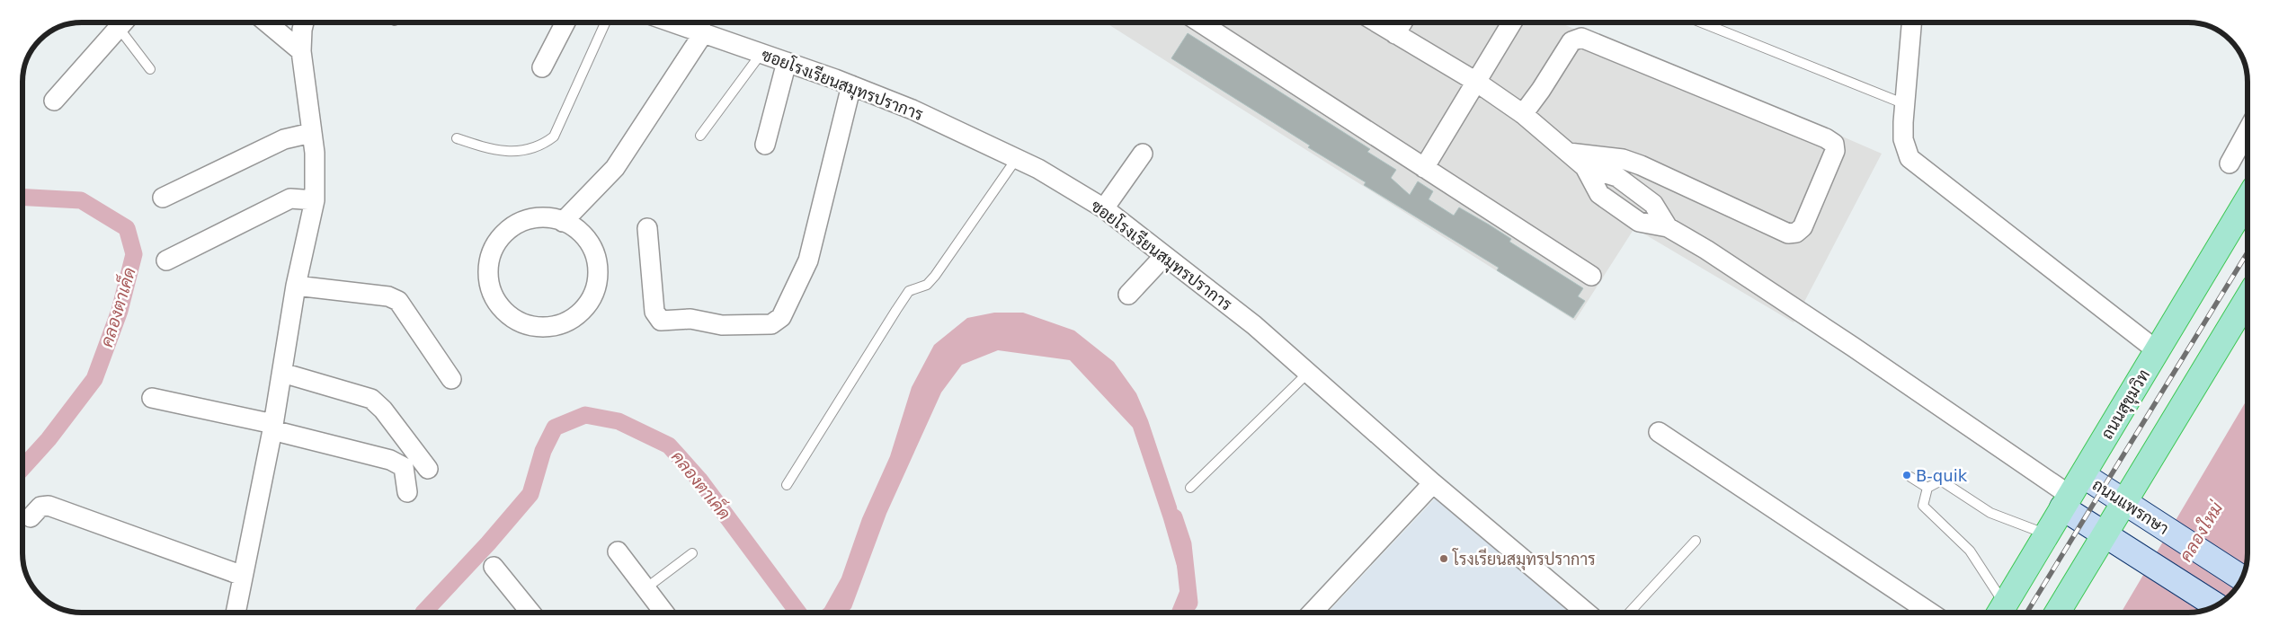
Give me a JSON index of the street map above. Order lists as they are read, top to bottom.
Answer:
{
  "streets": {
    "highway": ["ถนนสุขุมวิท"],
    "main road": ["ถนนแพรกษา"],
    "street": ["ซอยโรงเรียนสมุทรปราการ"]
  },
  "crossings": [
    ["ถนนสุขุมวิท", "ถนนแพรกษา"]
  ],
  "water": ["คลองตาเค็ด", "คลองใหม่"],
  "places": ["B-quik", "โรงเรียนสมุทรปราการ"]
}
